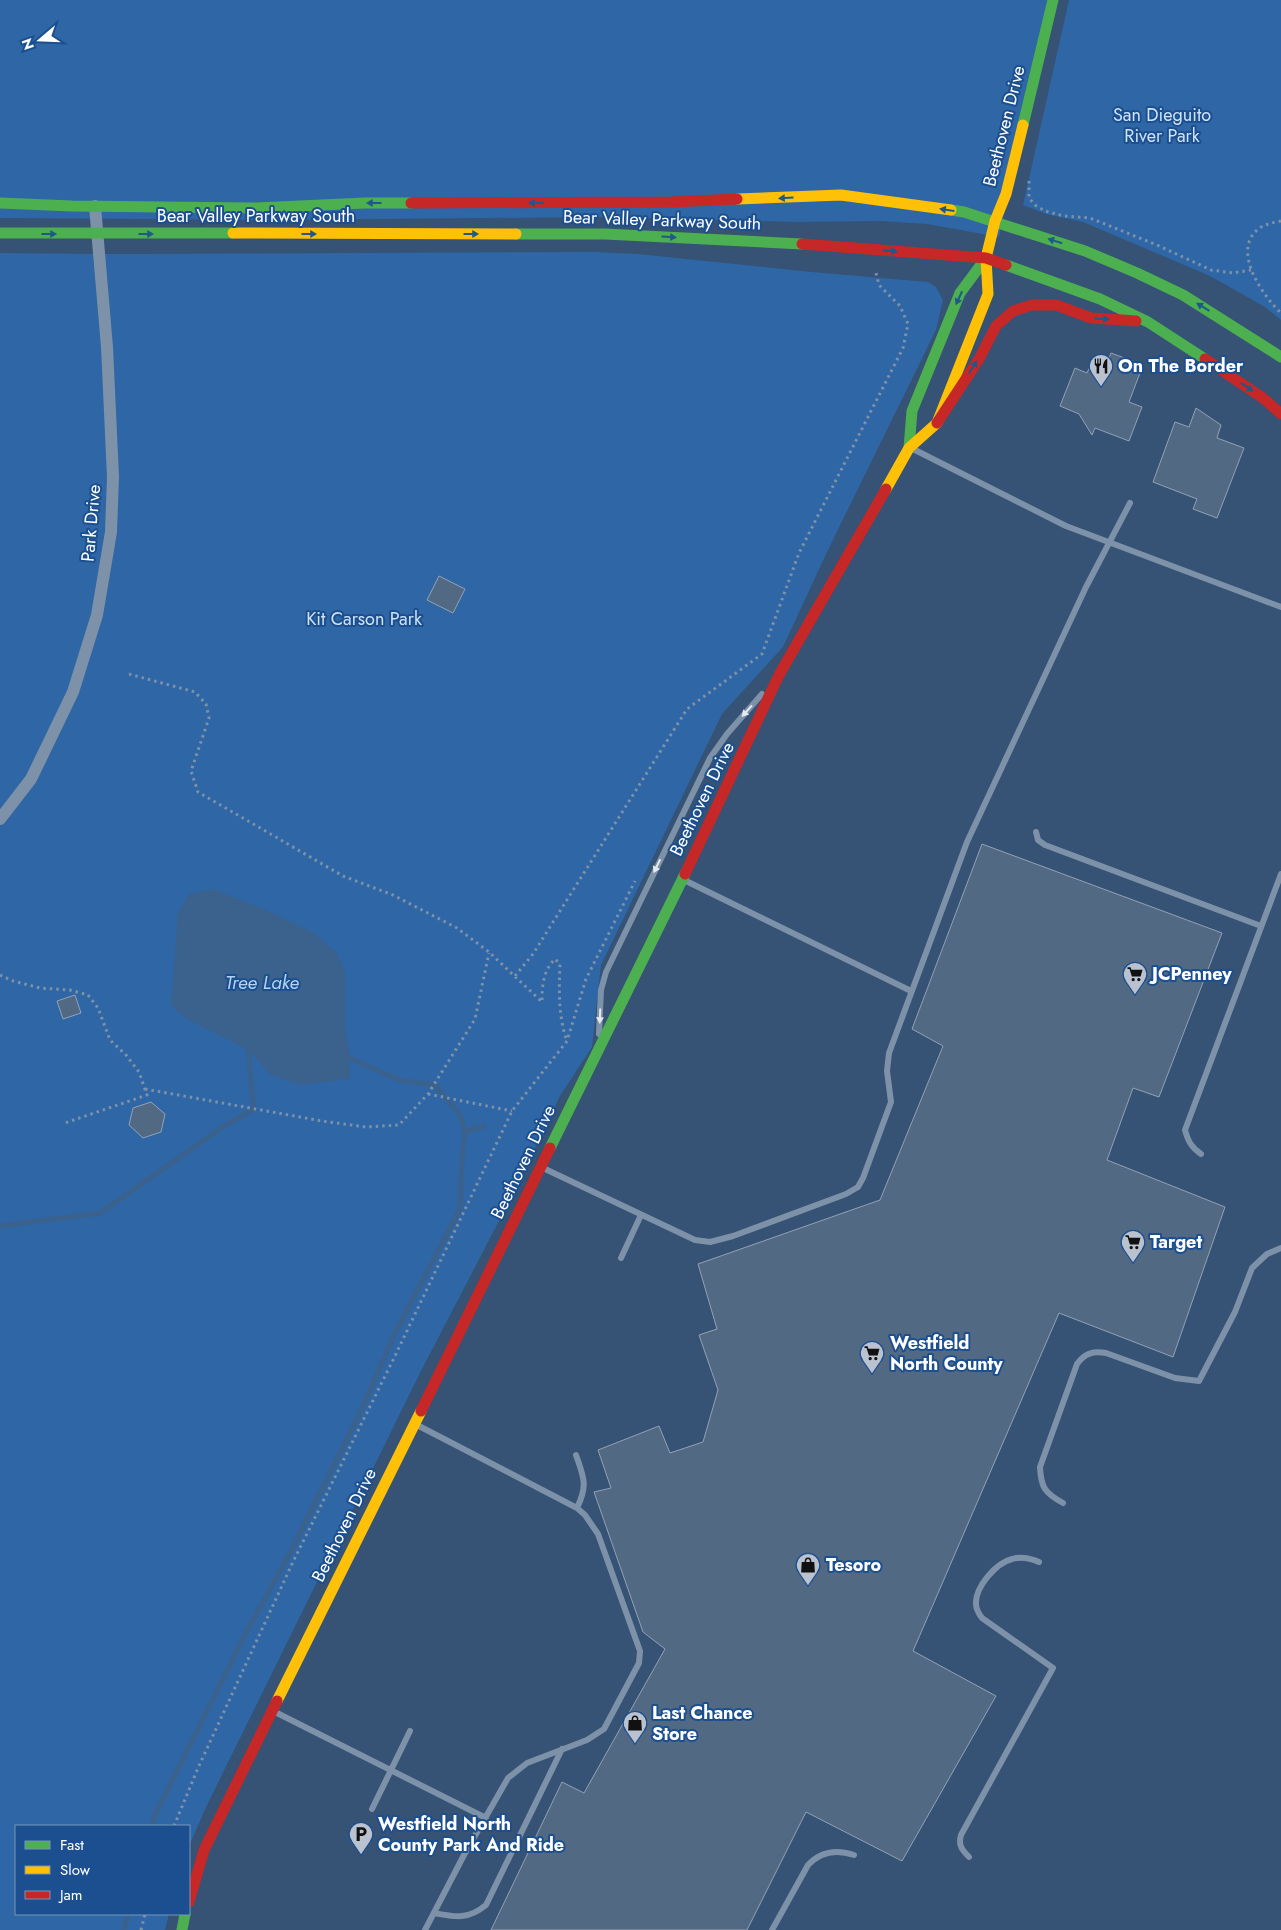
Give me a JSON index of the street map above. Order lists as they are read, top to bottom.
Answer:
{
  "streets": {
    "main road": ["Beethoven Drive", "Bear Valley Parkway South"],
    "street": ["Park Drive"]
  },
  "crossings": [
    ["Beethoven Drive", "Bear Valley Parkway South"],
    ["Bear Valley Parkway South", "Park Drive"]
  ],
  "water": ["Tree Lake"],
  "parks": ["San Dieguito River Park", "Kit Carson Park"],
  "places": {
    "restaurant": ["On The Border"],
    "supermarket": ["JCPenney", "Target", "Westfield North County"],
    "shop": ["Tesoro", "Last Chance Store"],
    "parking": ["Westfield North County Park And Ride"]
  },
  "legend": ["Fast", "Slow", "Jam"],
  "north": "left"
}
